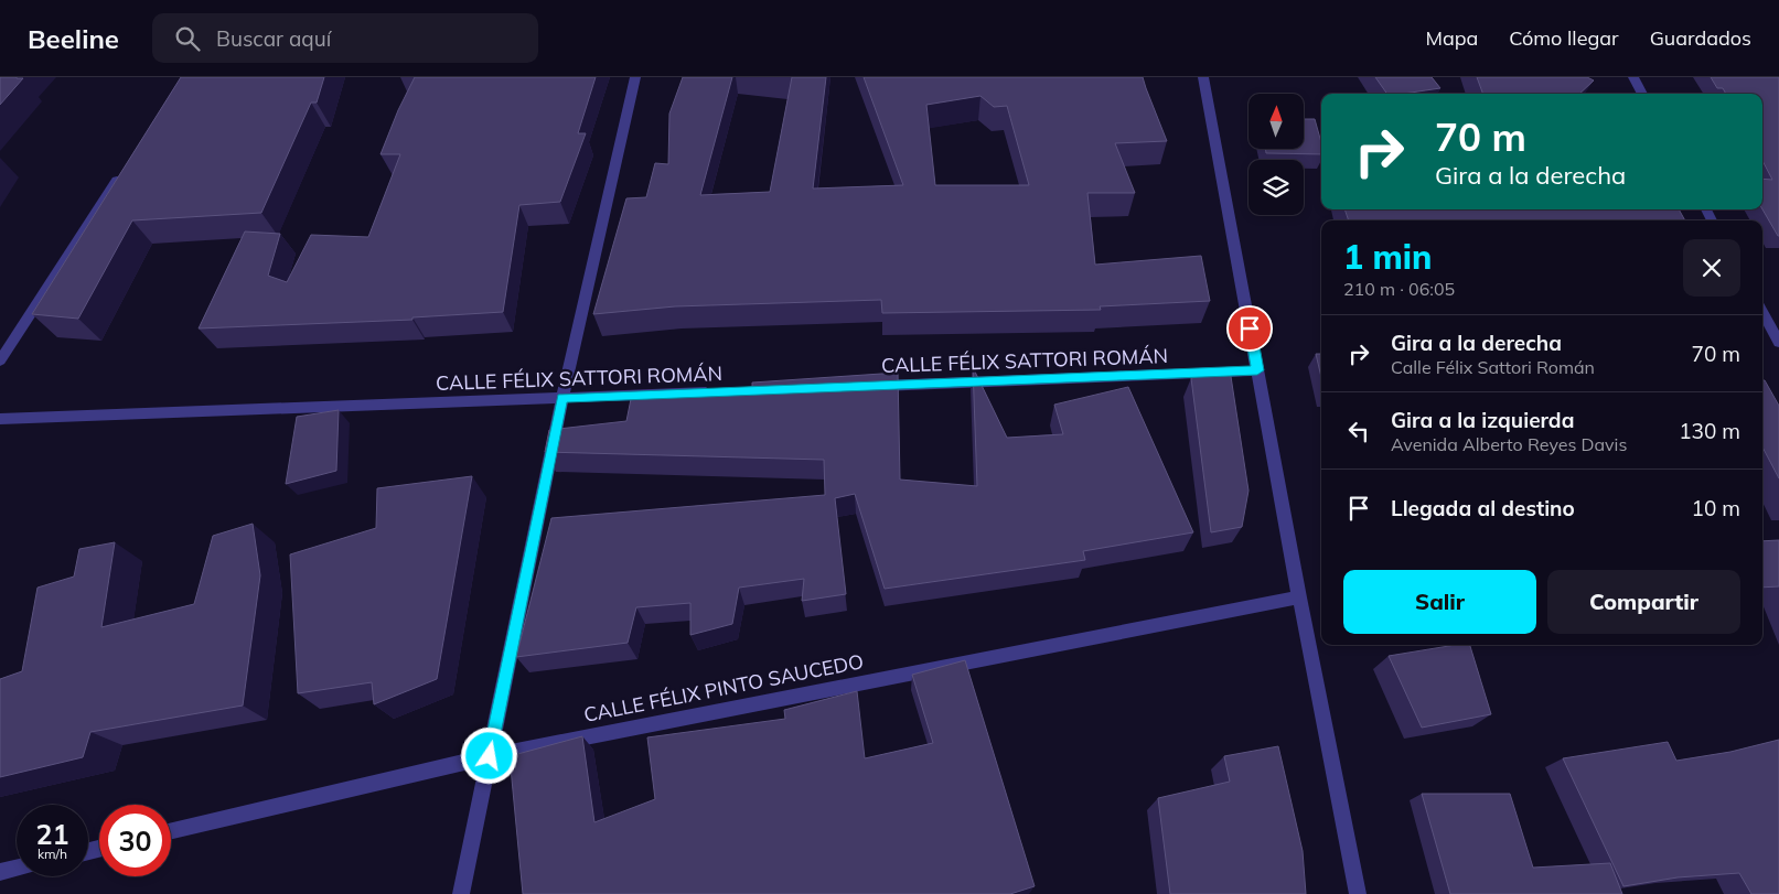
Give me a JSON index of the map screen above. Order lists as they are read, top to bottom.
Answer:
{
  "streets": {
    "street": ["CALLE FÉLIX SATTORI ROMÁN", "CALLE FÉLIX PINTO SAUCEDO"]
  },
  "north": "top",
  "page": {
    "header": "Beeline",
    "search": "Buscar aquí",
    "nav": ["Mapa", "Cómo llegar", "Guardados"],
    "turn": ["70 m", "Gira a la derecha"],
    "heading": ["1 min", "210 m · 06:05"],
    "list": [
      {
        "name": "Gira a la derecha",
        "note": "Calle Félix Sattori Román",
        "value": "70 m"
      },
      {
        "name": "Gira a la izquierda",
        "note": "Avenida Alberto Reyes Davis",
        "value": "130 m"
      },
      {
        "name": "Llegada al destino",
        "value": "10 m"
      }
    ],
    "buttons": ["Salir", "Compartir"],
    "speed": "21 km/h",
    "limit": "30"
  }
}
